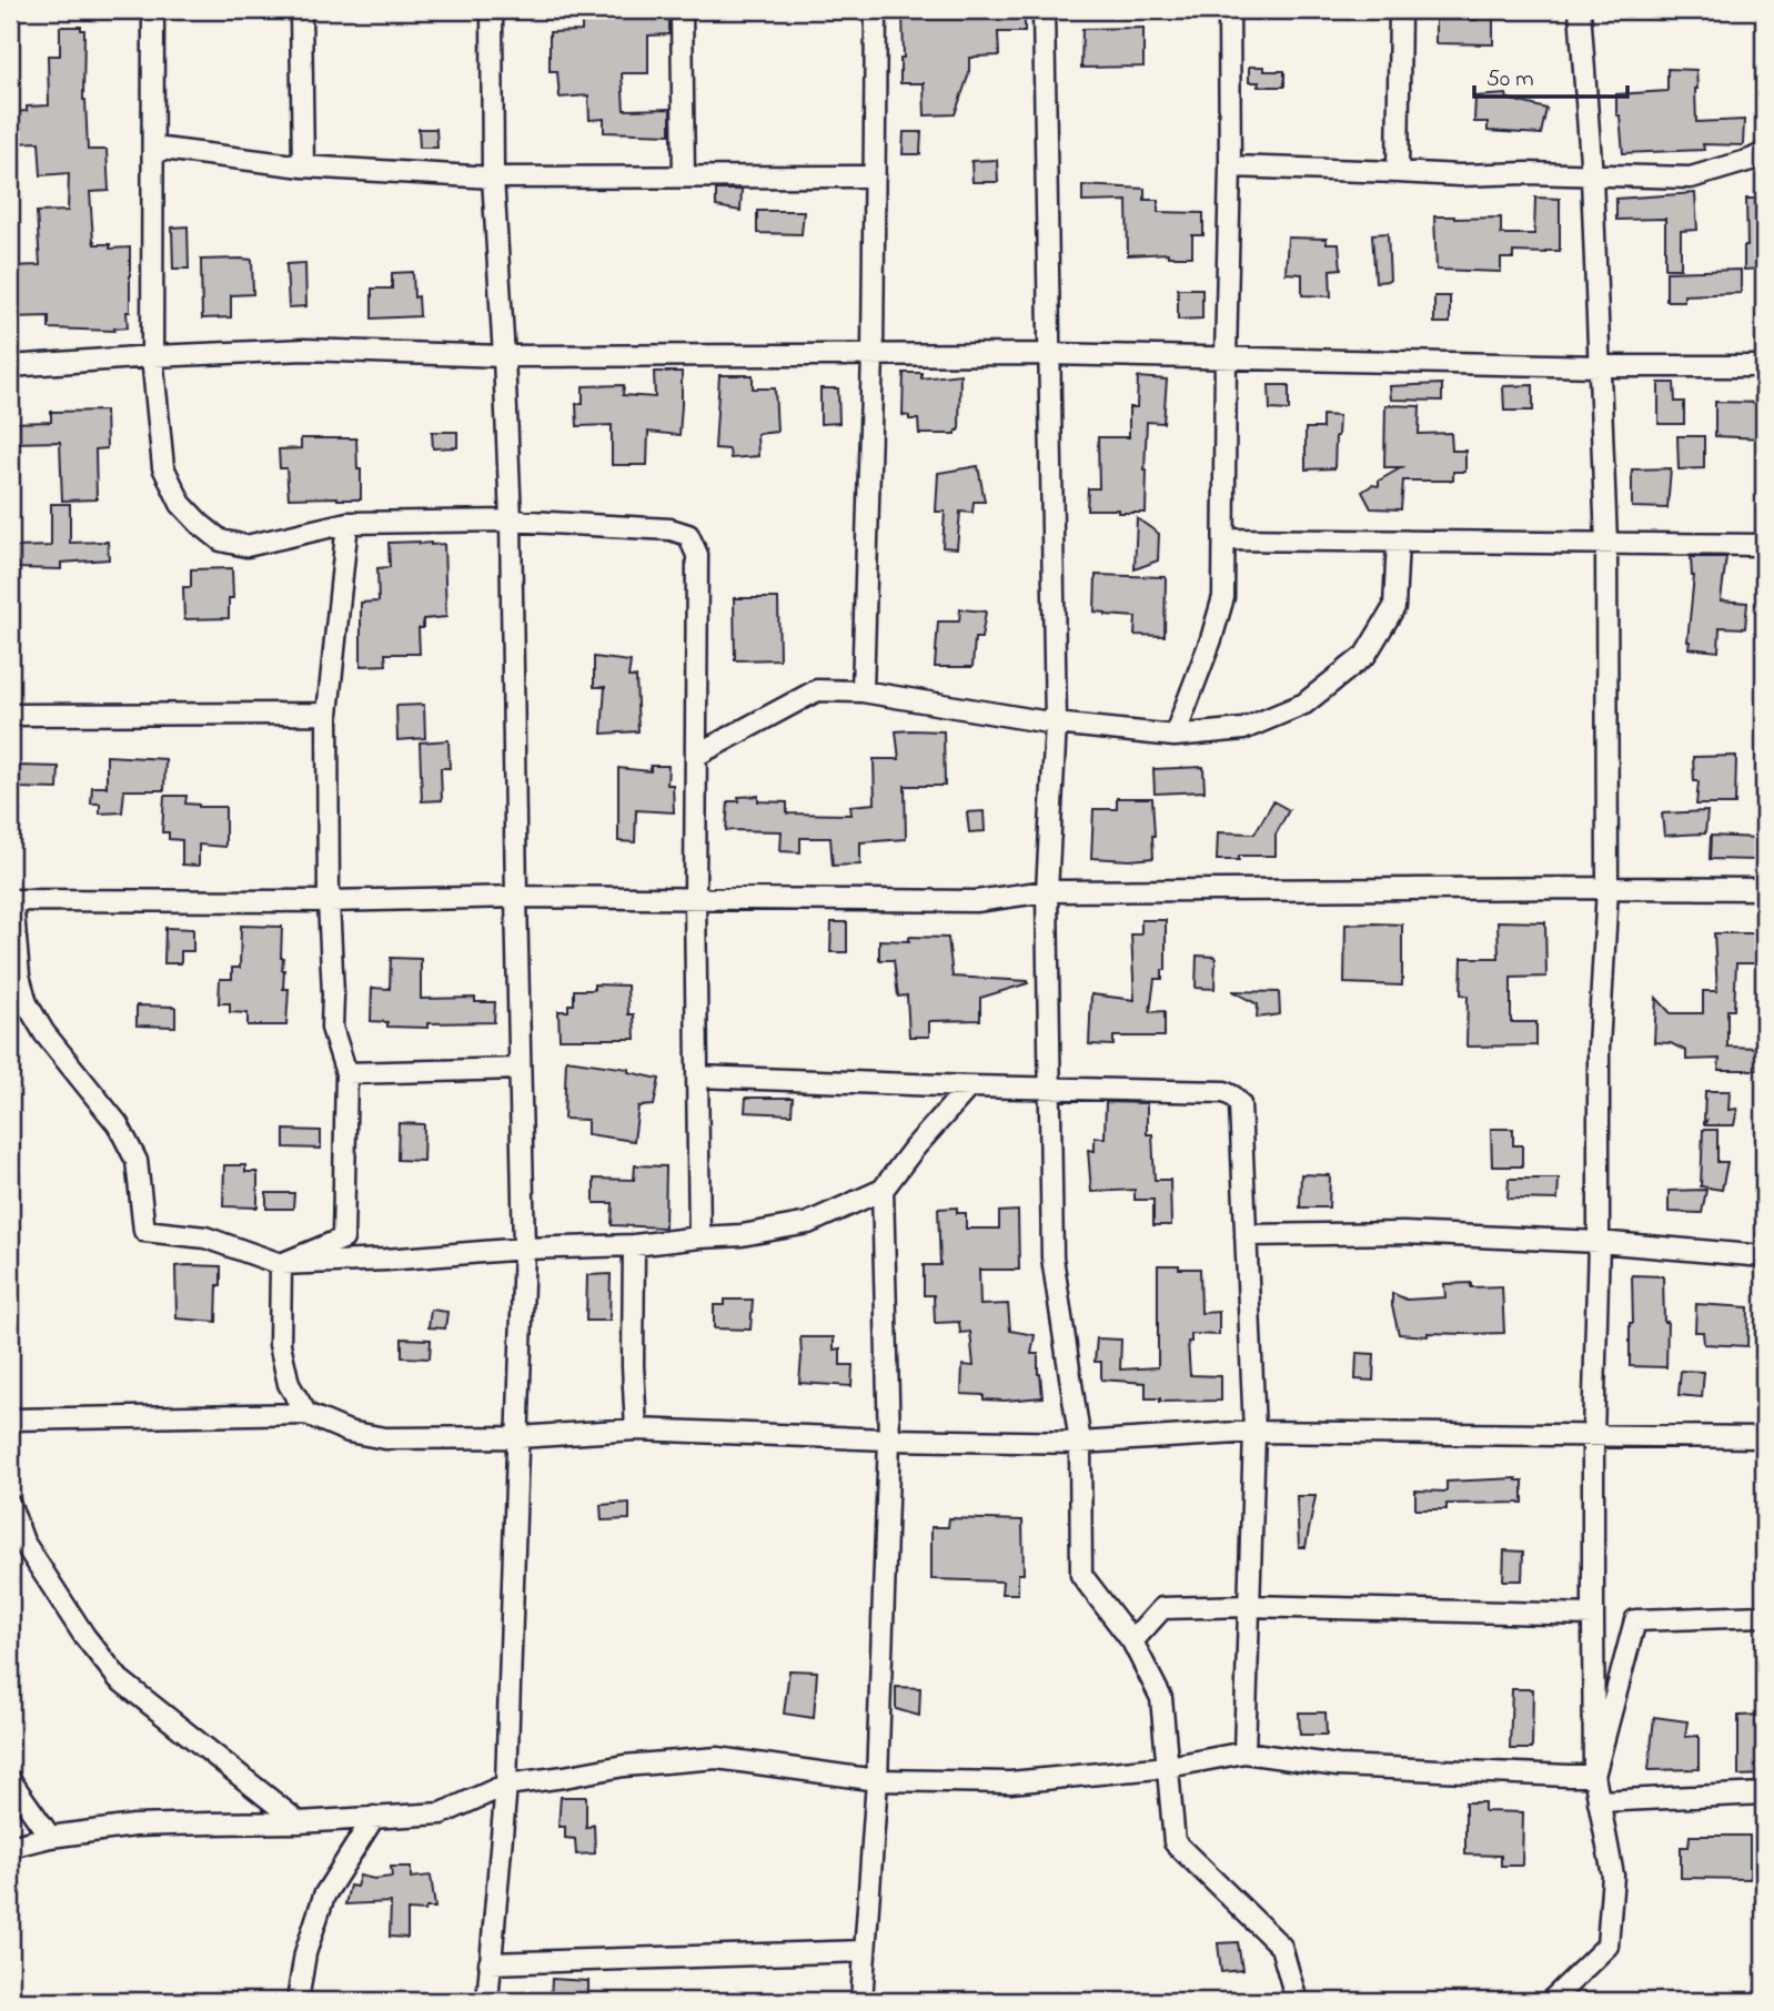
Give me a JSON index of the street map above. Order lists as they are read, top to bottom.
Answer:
{
  "scale_bar": "50 m"
}
